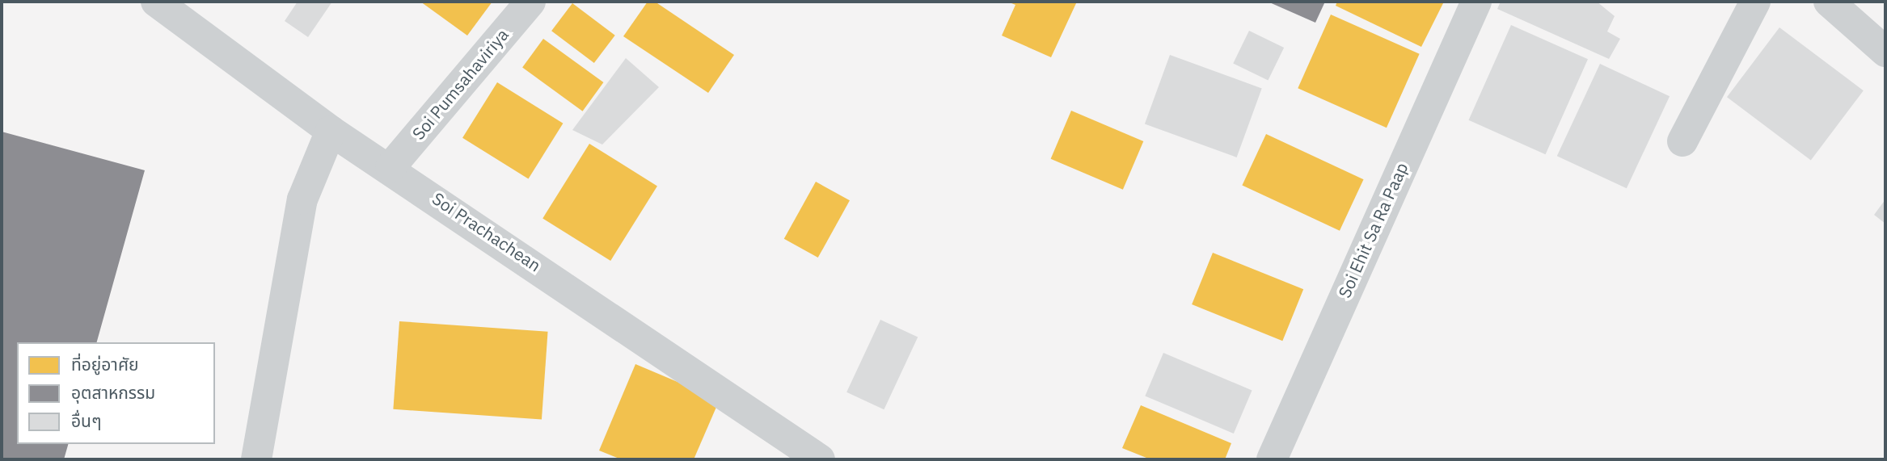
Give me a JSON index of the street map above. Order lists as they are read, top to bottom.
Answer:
{
  "streets": {
    "street": ["Soi Pumsahaviriya", "Soi Ehit Sa Ra Paap", "Soi Prachachean"]
  },
  "crossings": [
    ["Soi Pumsahaviriya", "Soi Prachachean"]
  ],
  "legend": ["ที่อยู่อาศัย", "อุตสาหกรรม", "อื่นๆ"]
}
